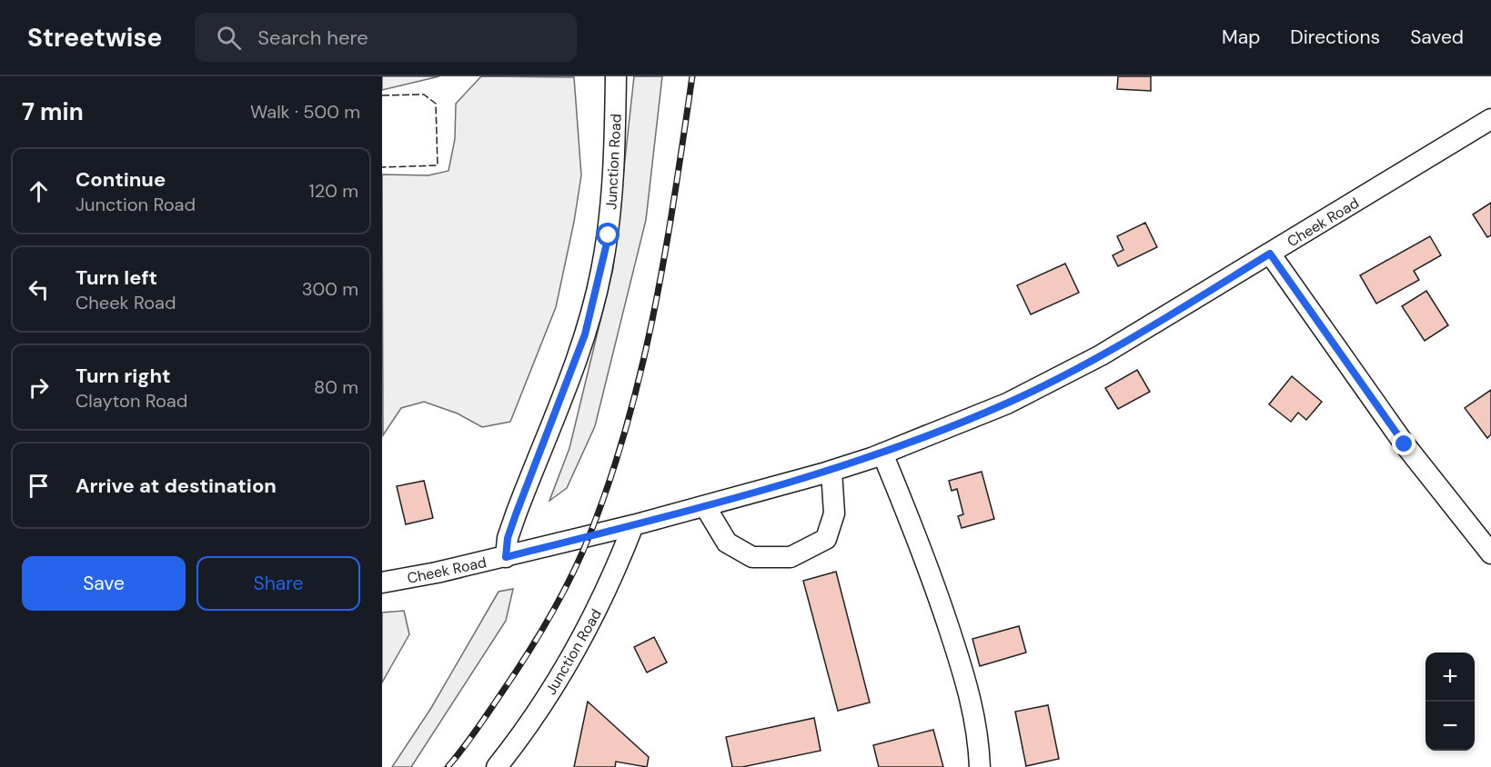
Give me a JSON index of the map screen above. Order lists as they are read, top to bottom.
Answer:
{
  "streets": {
    "street": ["Junction Road", "Cheek Road"]
  },
  "crossings": [
    ["Junction Road", "Cheek Road"]
  ],
  "page": {
    "header": "Streetwise",
    "search": "Search here",
    "nav": ["Map", "Directions", "Saved"],
    "heading": ["7 min", "Walk · 500 m"],
    "list": [
      ["Continue", "Junction Road", "120 m"],
      ["Turn left", "Cheek Road", "300 m"],
      ["Turn right", "Clayton Road", "80 m"],
      "Arrive at destination"
    ],
    "buttons": ["Save", "Share"],
    "map_buttons": ["+", "−"]
  }
}
